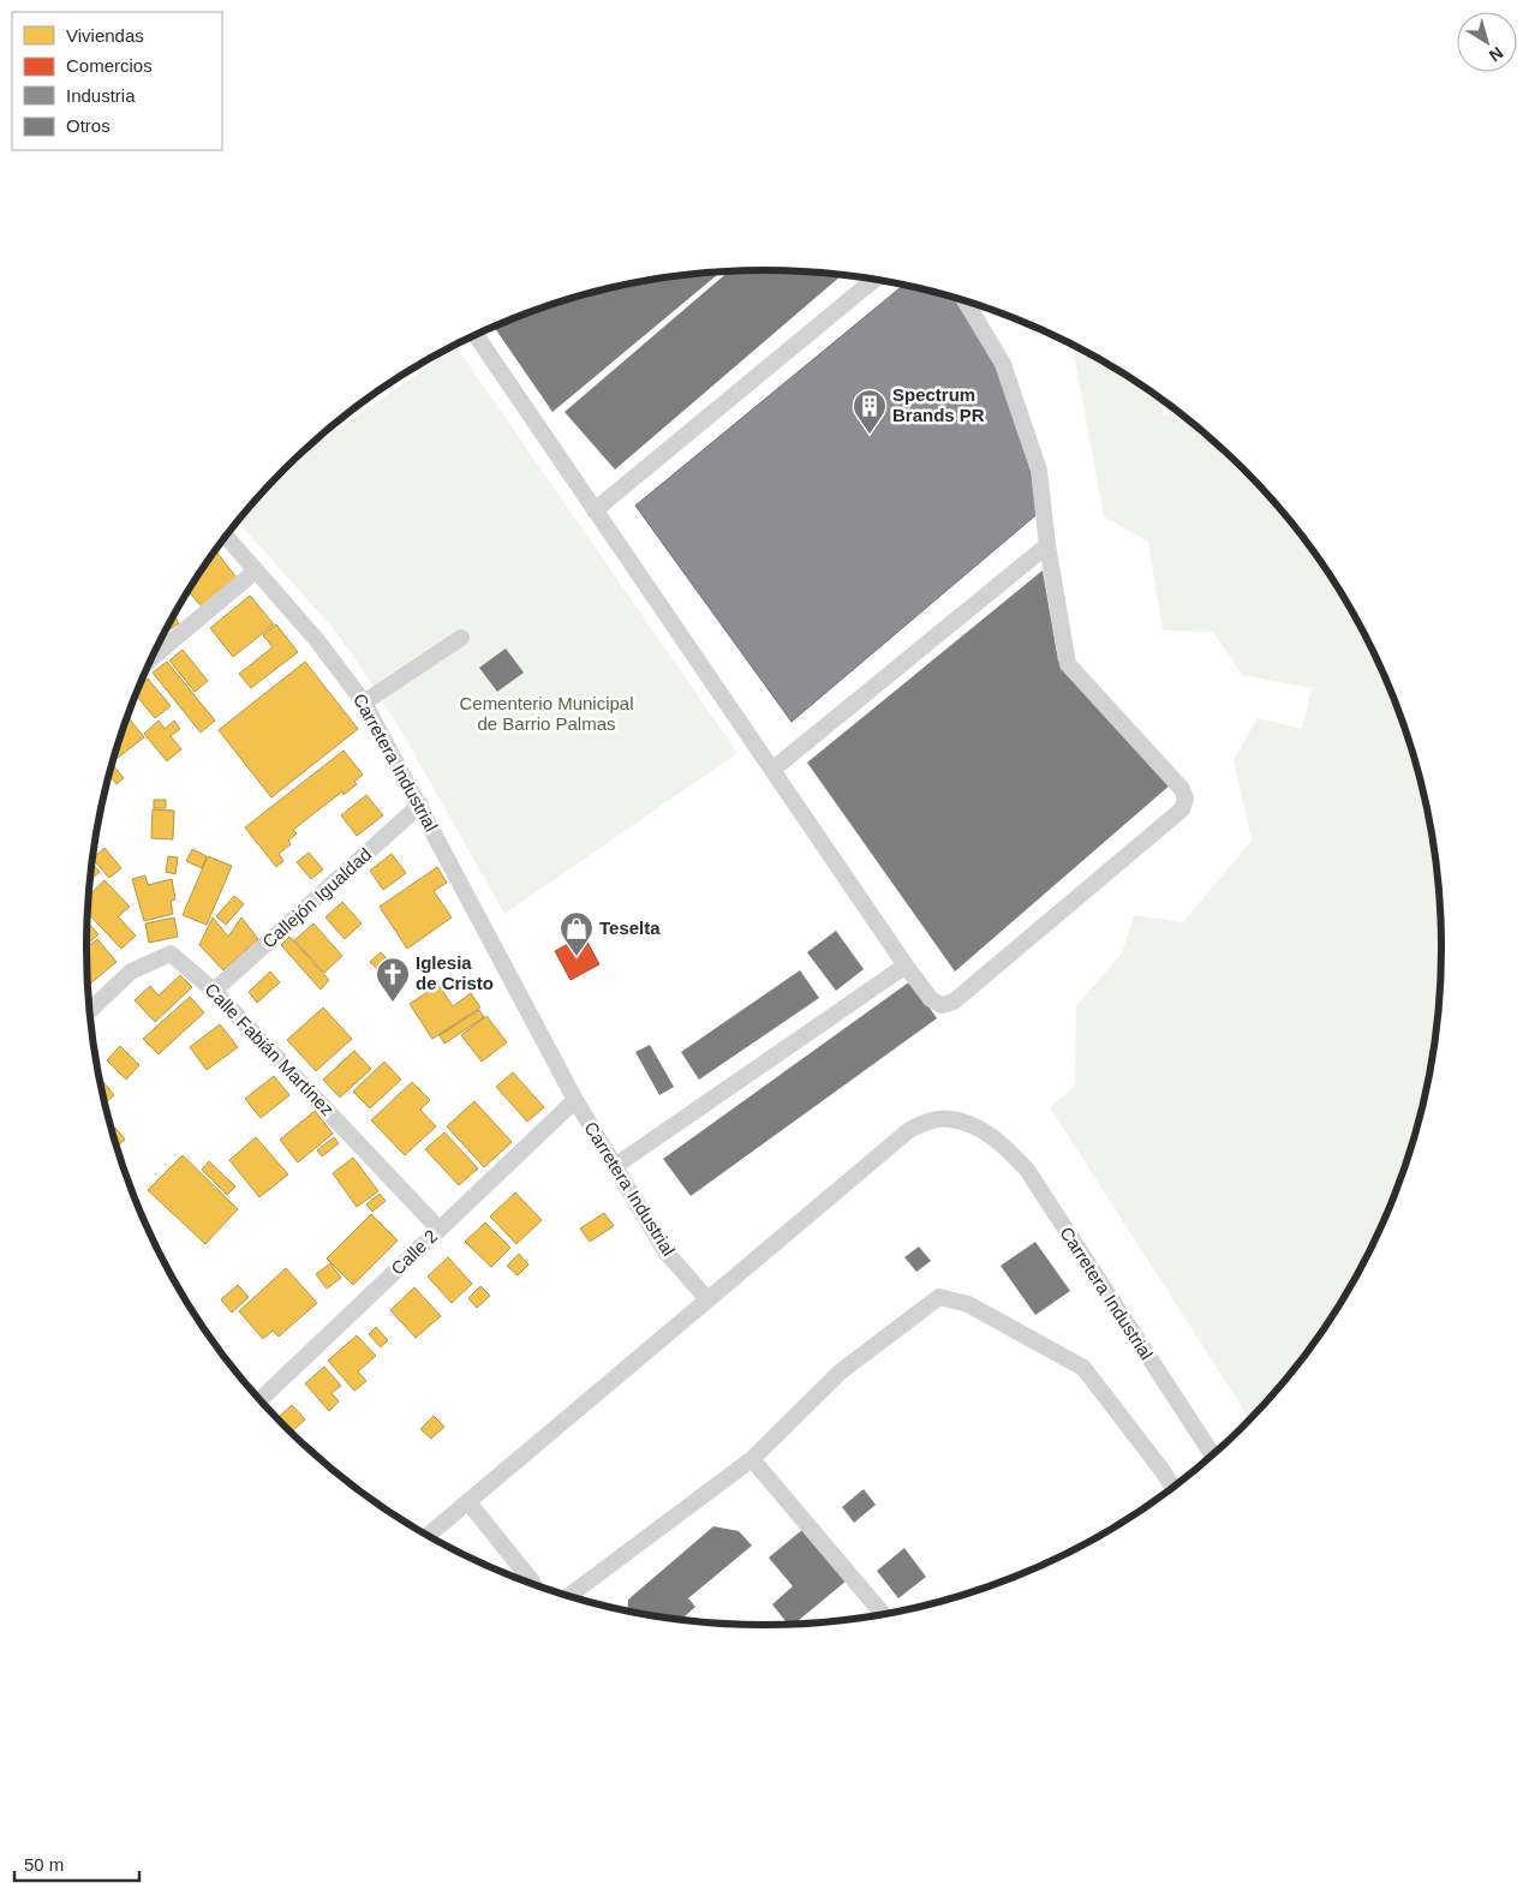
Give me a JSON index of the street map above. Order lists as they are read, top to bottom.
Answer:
{
  "streets": {
    "street": [
      "Carretera Industrial",
      "Callejón Igualdad",
      "Calle Fabián Martínez",
      "Calle 2"
    ]
  },
  "crossings": [
    ["Carretera Industrial", "Callejón Igualdad"],
    ["Carretera Industrial", "Calle 2"],
    ["Callejón Igualdad", "Calle Fabián Martínez"],
    ["Calle Fabián Martínez", "Calle 2"]
  ],
  "parks": ["Cementerio Municipal de Barrio Palmas"],
  "places": {
    "building": ["Spectrum Brands PR"],
    "shop": ["Teselta"],
    "church": ["Iglesia de Cristo"]
  },
  "legend": [
    "Viviendas",
    "Comercios",
    "Industria",
    "Otros"
  ],
  "scale_bar": "50 m",
  "north": "bottom right"
}
